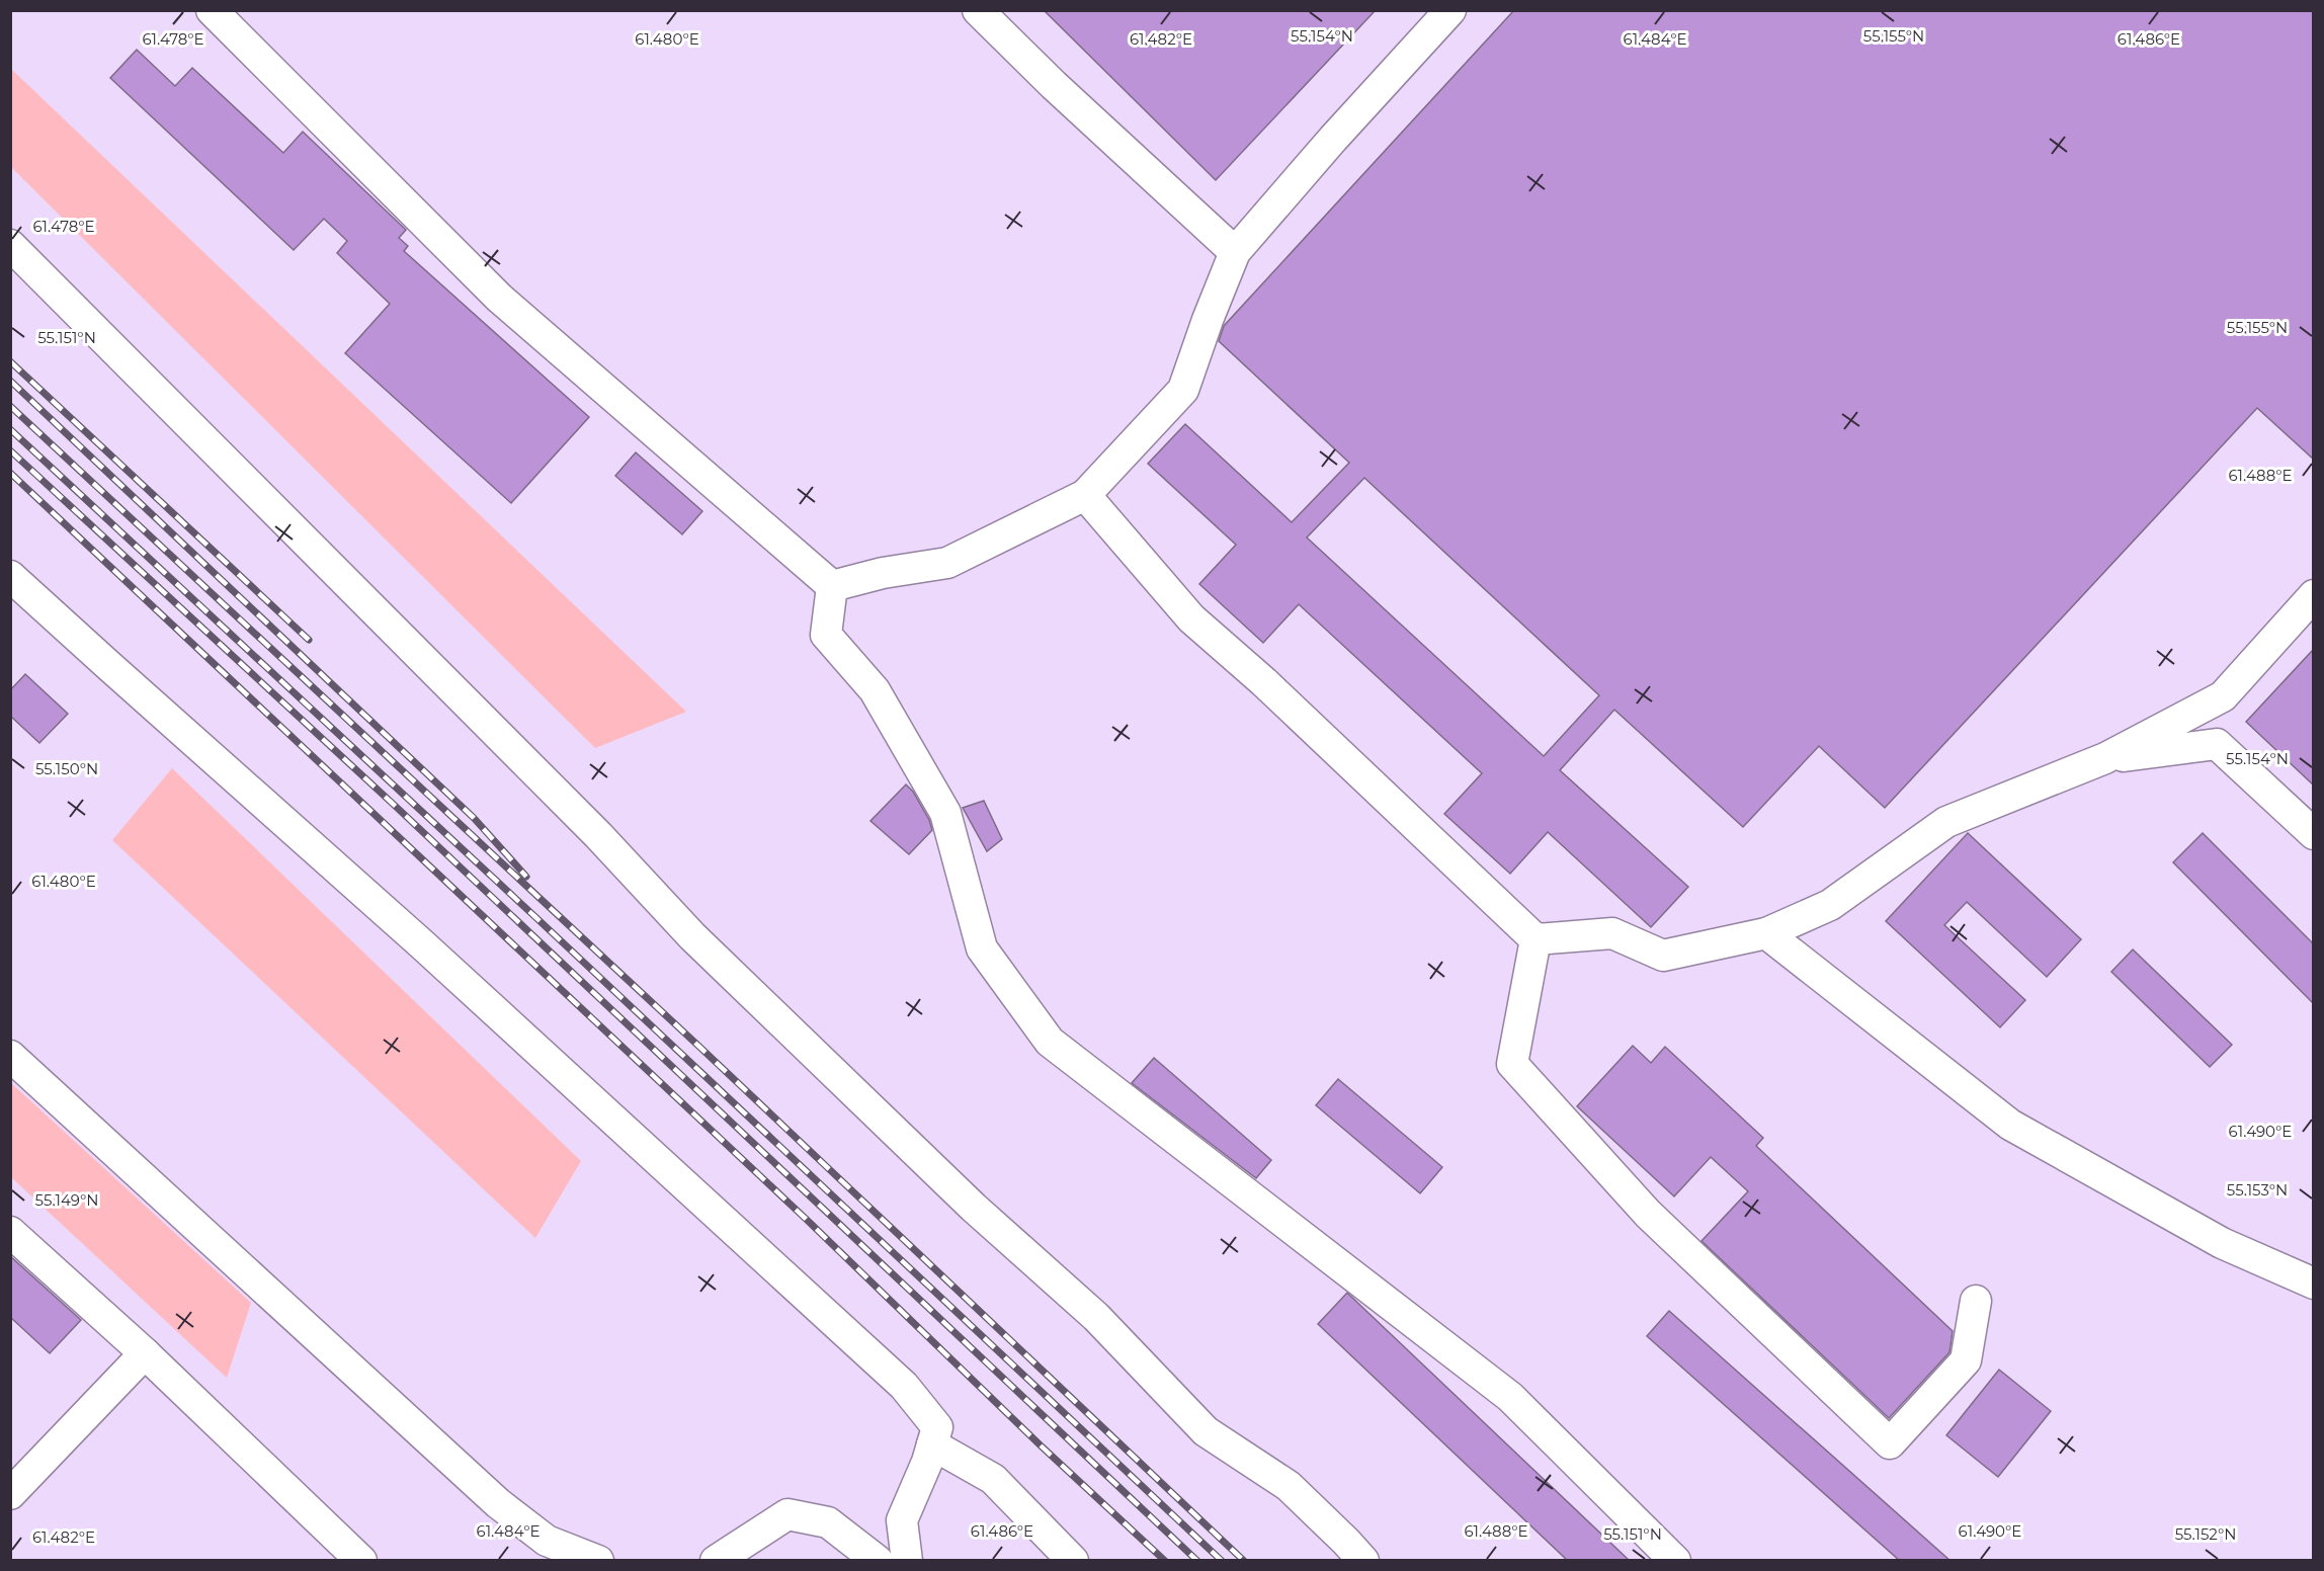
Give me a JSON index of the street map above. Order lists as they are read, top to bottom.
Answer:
{
  "coordinates": [
    "55.154°N",
    "55.155°N",
    "61.478°E",
    "61.480°E",
    "61.482°E",
    "61.484°E",
    "61.486°E",
    "55.151°N",
    "61.488°E",
    "55.150°N",
    "61.490°E",
    "55.153°N",
    "55.149°N",
    "55.152°N"
  ]
}
